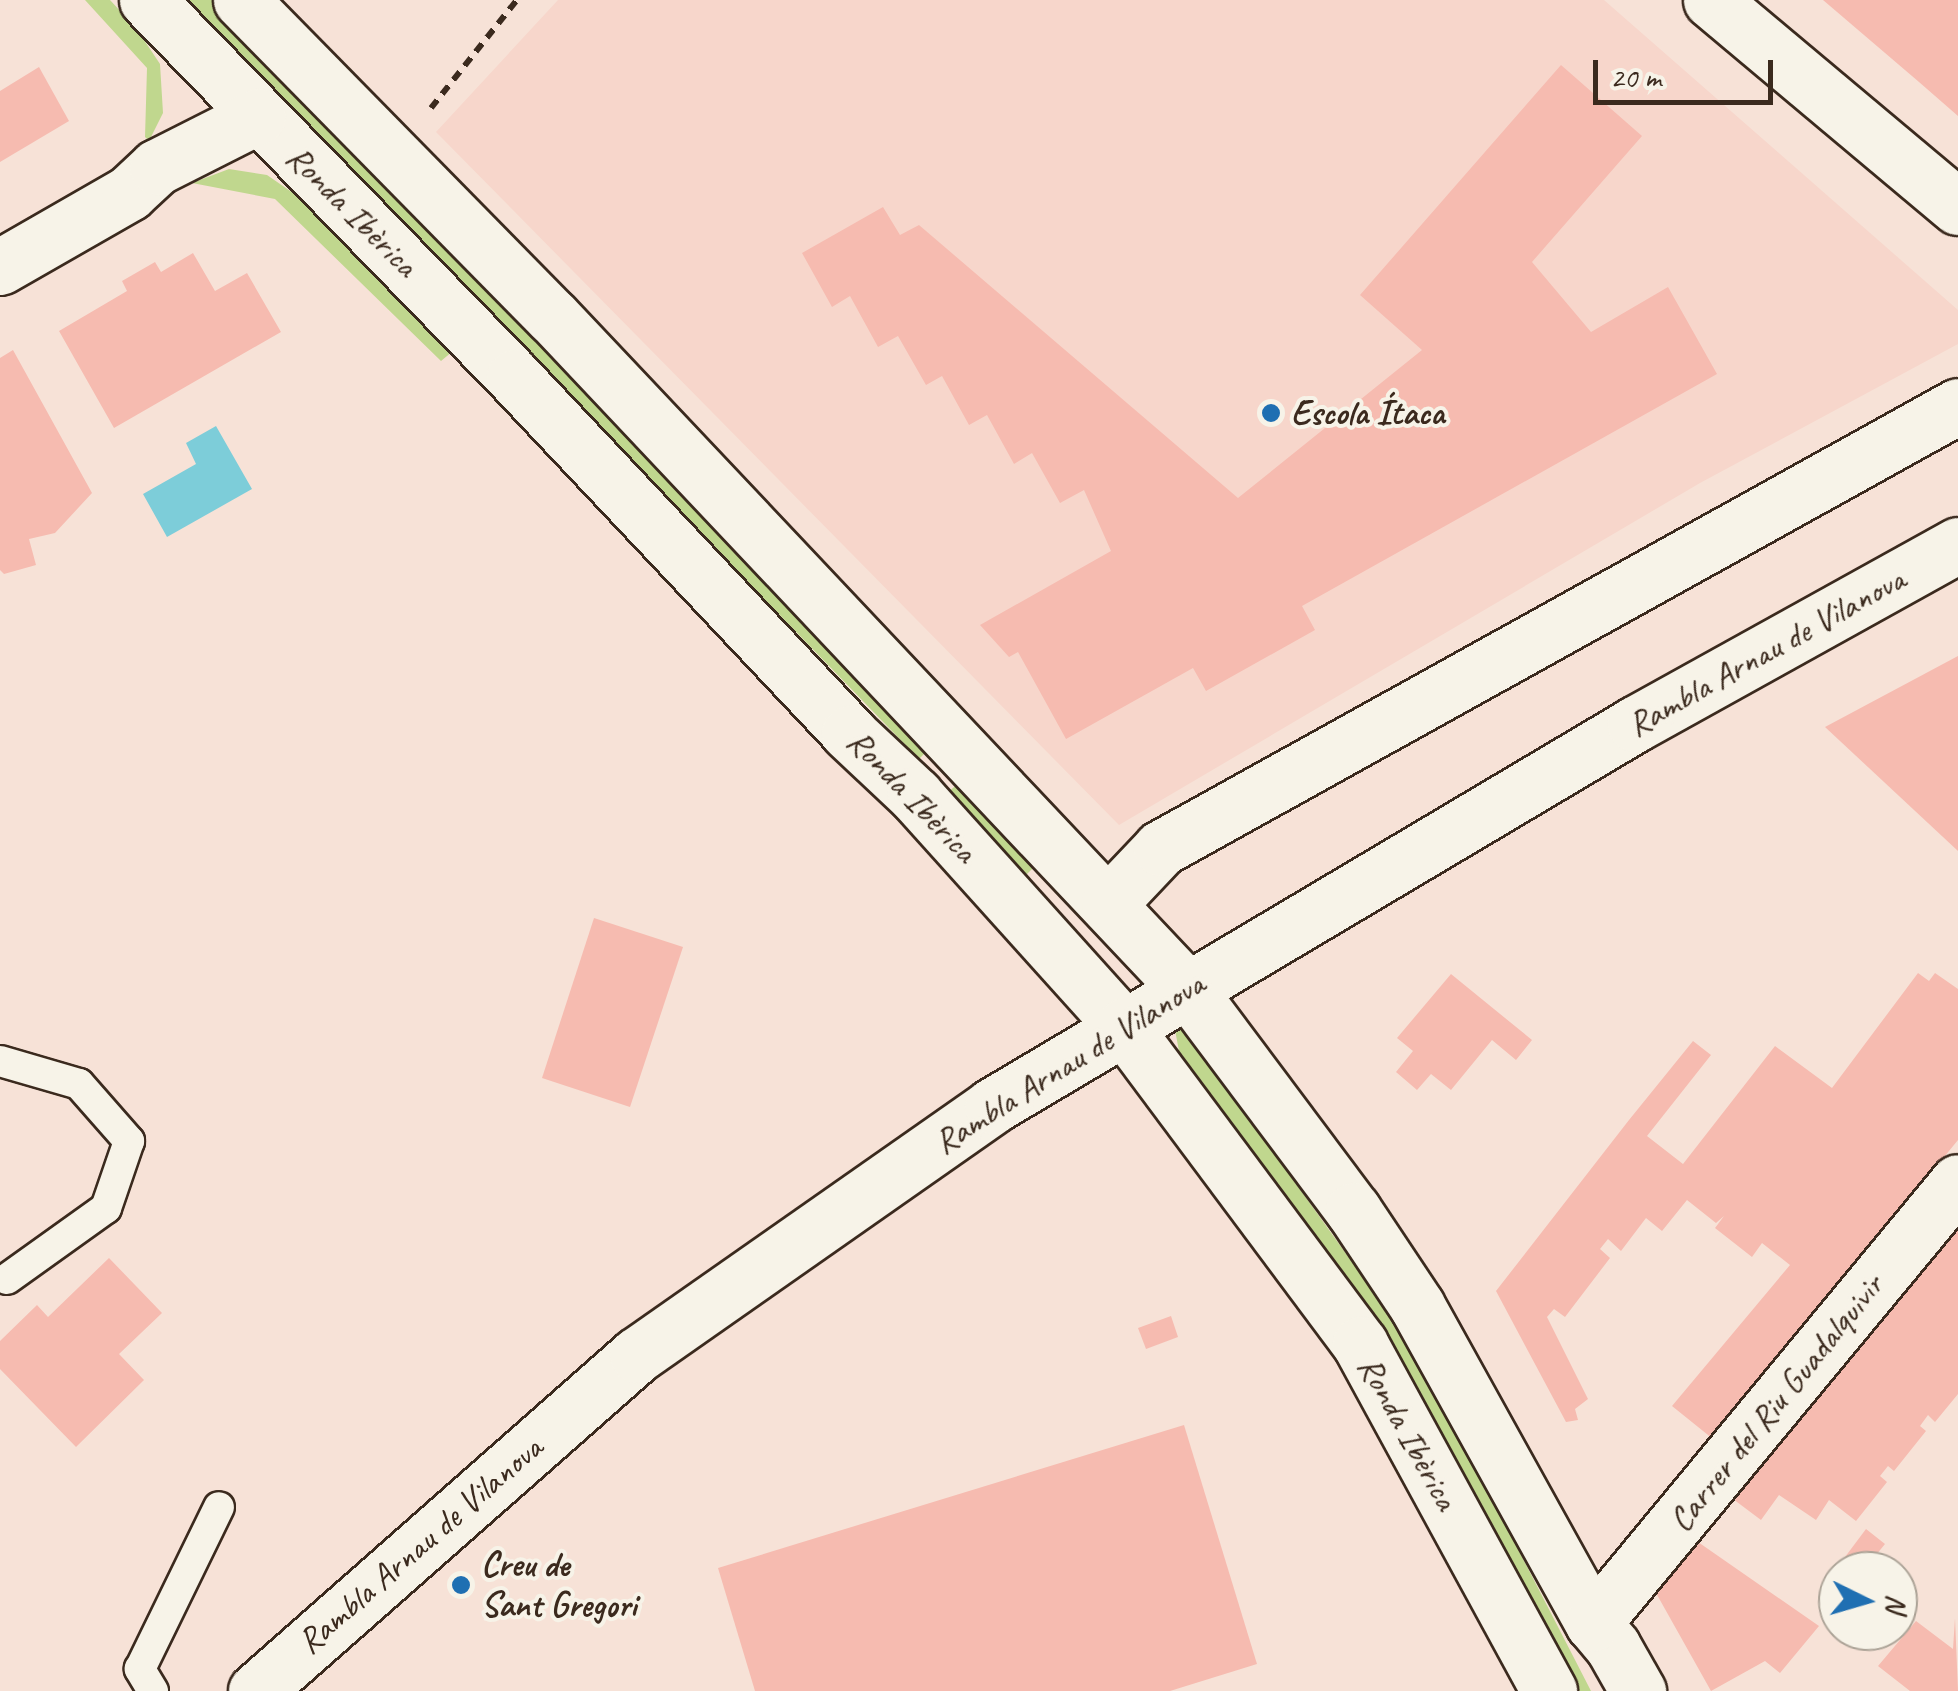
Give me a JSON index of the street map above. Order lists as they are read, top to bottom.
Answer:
{
  "streets": {
    "street": ["Ronda Ibèrica", "Rambla Arnau de Vilanova", "Carrer del Riu Guadalquivir"]
  },
  "crossings": [
    ["Ronda Ibèrica", "Rambla Arnau de Vilanova"],
    ["Ronda Ibèrica", "Carrer del Riu Guadalquivir"]
  ],
  "places": ["Escola Ítaca", "Creu de Sant Gregori"],
  "scale_bar": "20 m",
  "north": "right"
}
